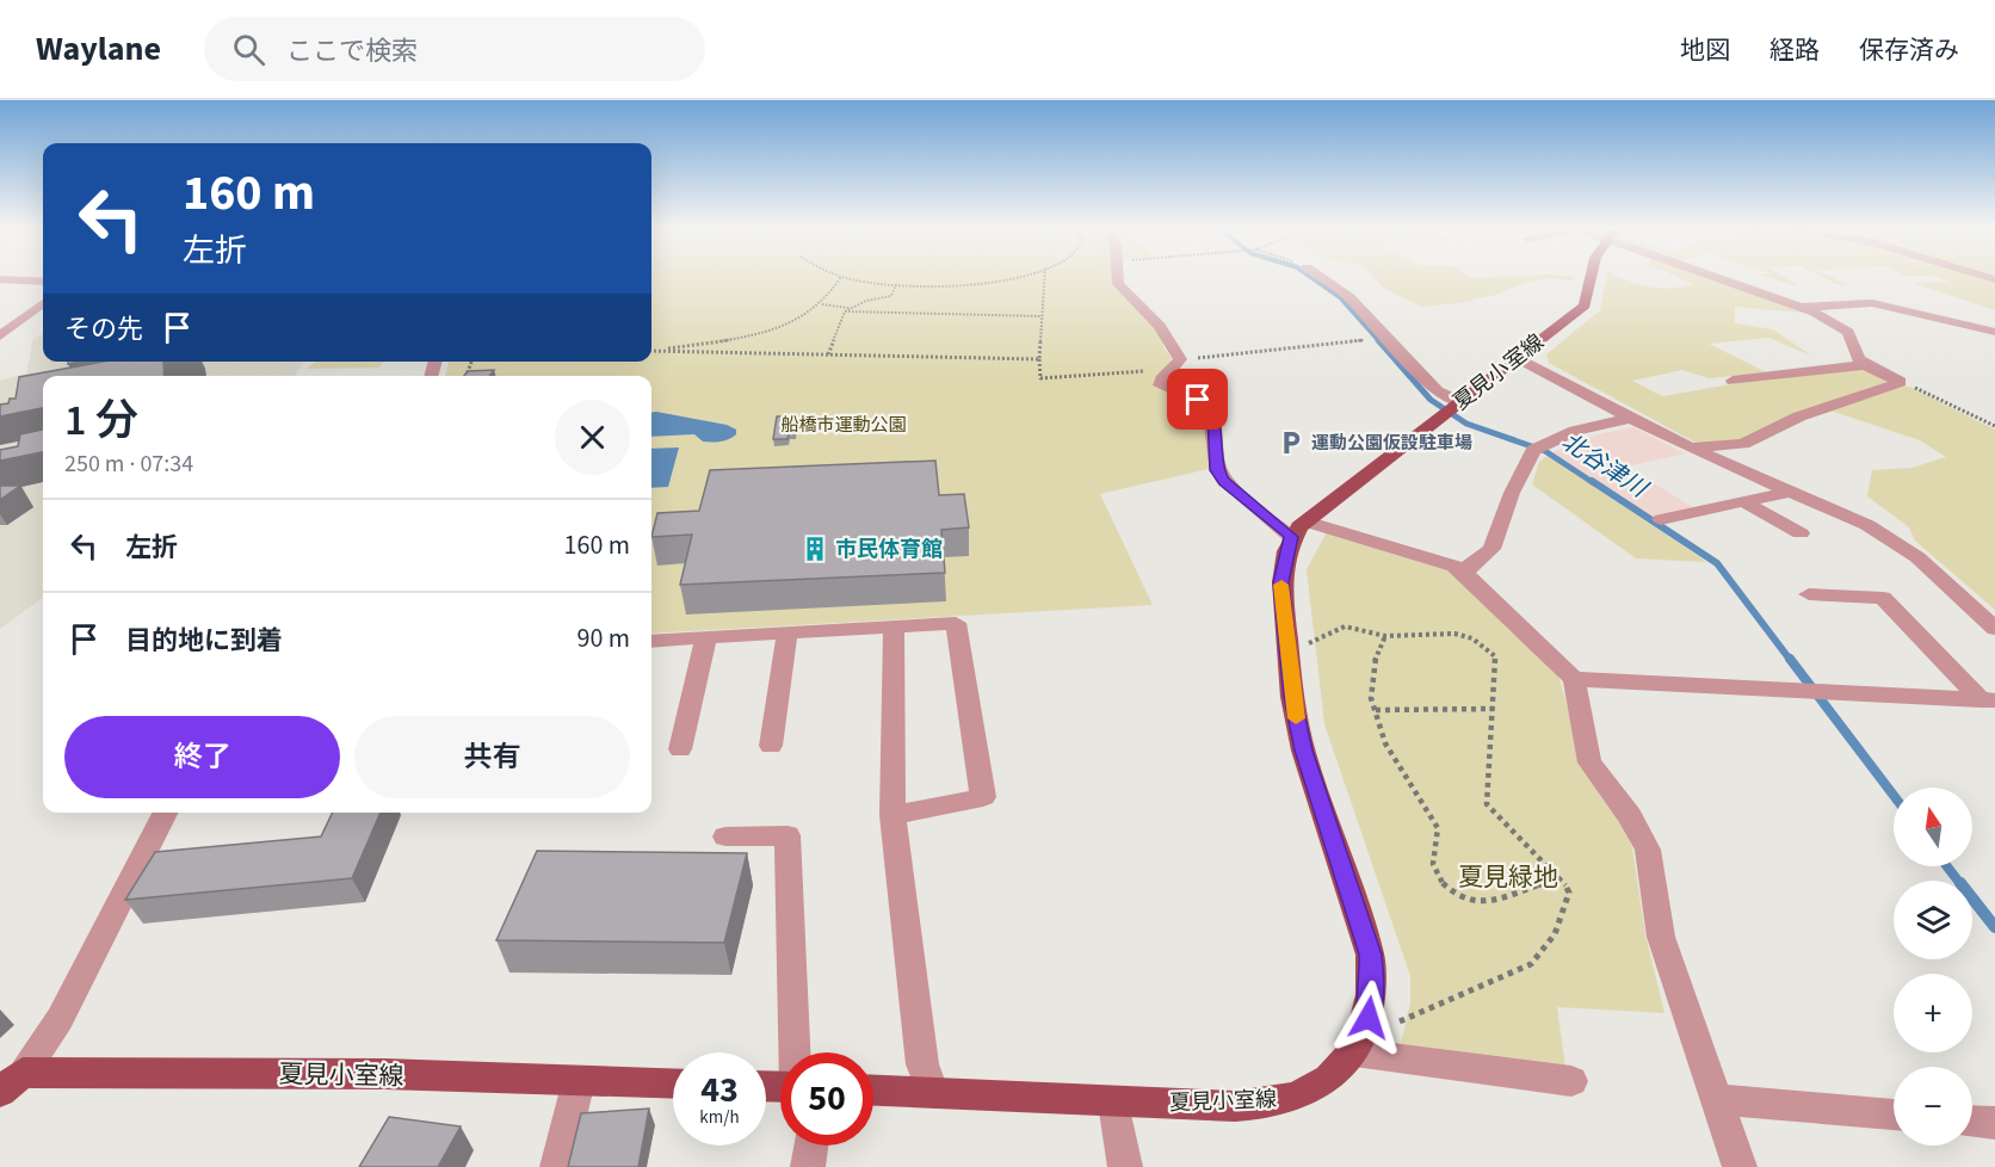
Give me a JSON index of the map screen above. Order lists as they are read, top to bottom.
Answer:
{
  "streets": {
    "main road": ["夏見小室線"]
  },
  "water": ["北谷津川"],
  "parks": ["船橋市運動公園", "夏見緑地"],
  "places": {
    "parking": ["運動公園仮設駐車場"],
    "building": ["市民体育館"]
  },
  "north": "top",
  "page": {
    "header": "Waylane",
    "search": "ここで検索",
    "nav": ["地図", "経路", "保存済み"],
    "turn": ["160 m", "左折"],
    "then": "その先",
    "heading": ["1 分", "250 m · 07:34"],
    "list": [
      {
        "name": "左折",
        "value": "160 m"
      },
      {
        "name": "目的地に到着",
        "value": "90 m"
      }
    ],
    "buttons": ["終了", "共有"],
    "map_buttons": ["+", "−"],
    "speed": "43 km/h",
    "limit": "50"
  }
}
